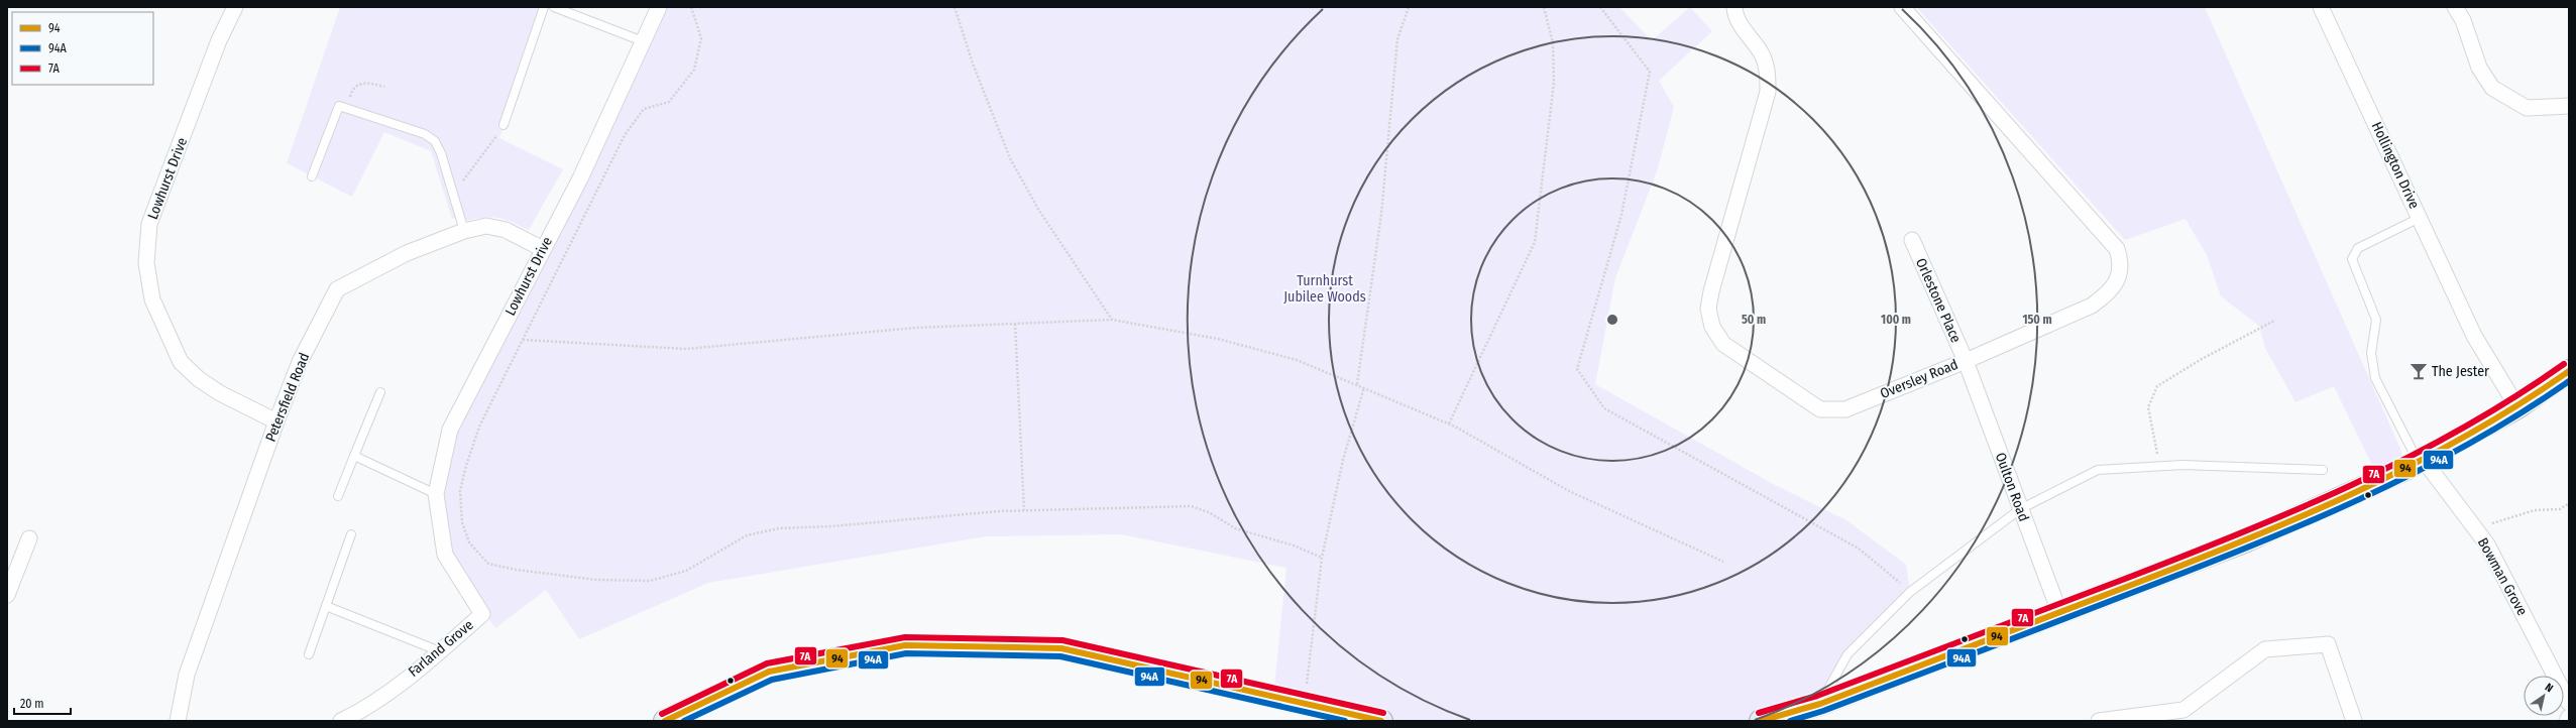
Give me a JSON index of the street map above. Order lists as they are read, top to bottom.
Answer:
{
  "streets": {
    "street": [
      "Hollington Drive",
      "Lowhurst Drive",
      "Orlestone Place",
      "Oversley Road",
      "Petersfield Road",
      "Oulton Road",
      "Bowman Grove",
      "Farland Grove"
    ]
  },
  "crossings": [
    ["Lowhurst Drive", "Petersfield Road"],
    ["Lowhurst Drive", "Farland Grove"],
    ["Orlestone Place", "Oversley Road"],
    ["Orlestone Place", "Oulton Road"],
    ["Oversley Road", "Oulton Road"]
  ],
  "parks": ["Turnhurst Jubilee Woods"],
  "places": {
    "bar": ["The Jester"]
  },
  "lines": ["transit line 7A", "transit line 94", "transit line 94A"],
  "legend": ["94", "94A", "7A"],
  "scale_bar": "20 m",
  "north": "top right",
  "rings": ["50 m", "100 m", "150 m"]
}
